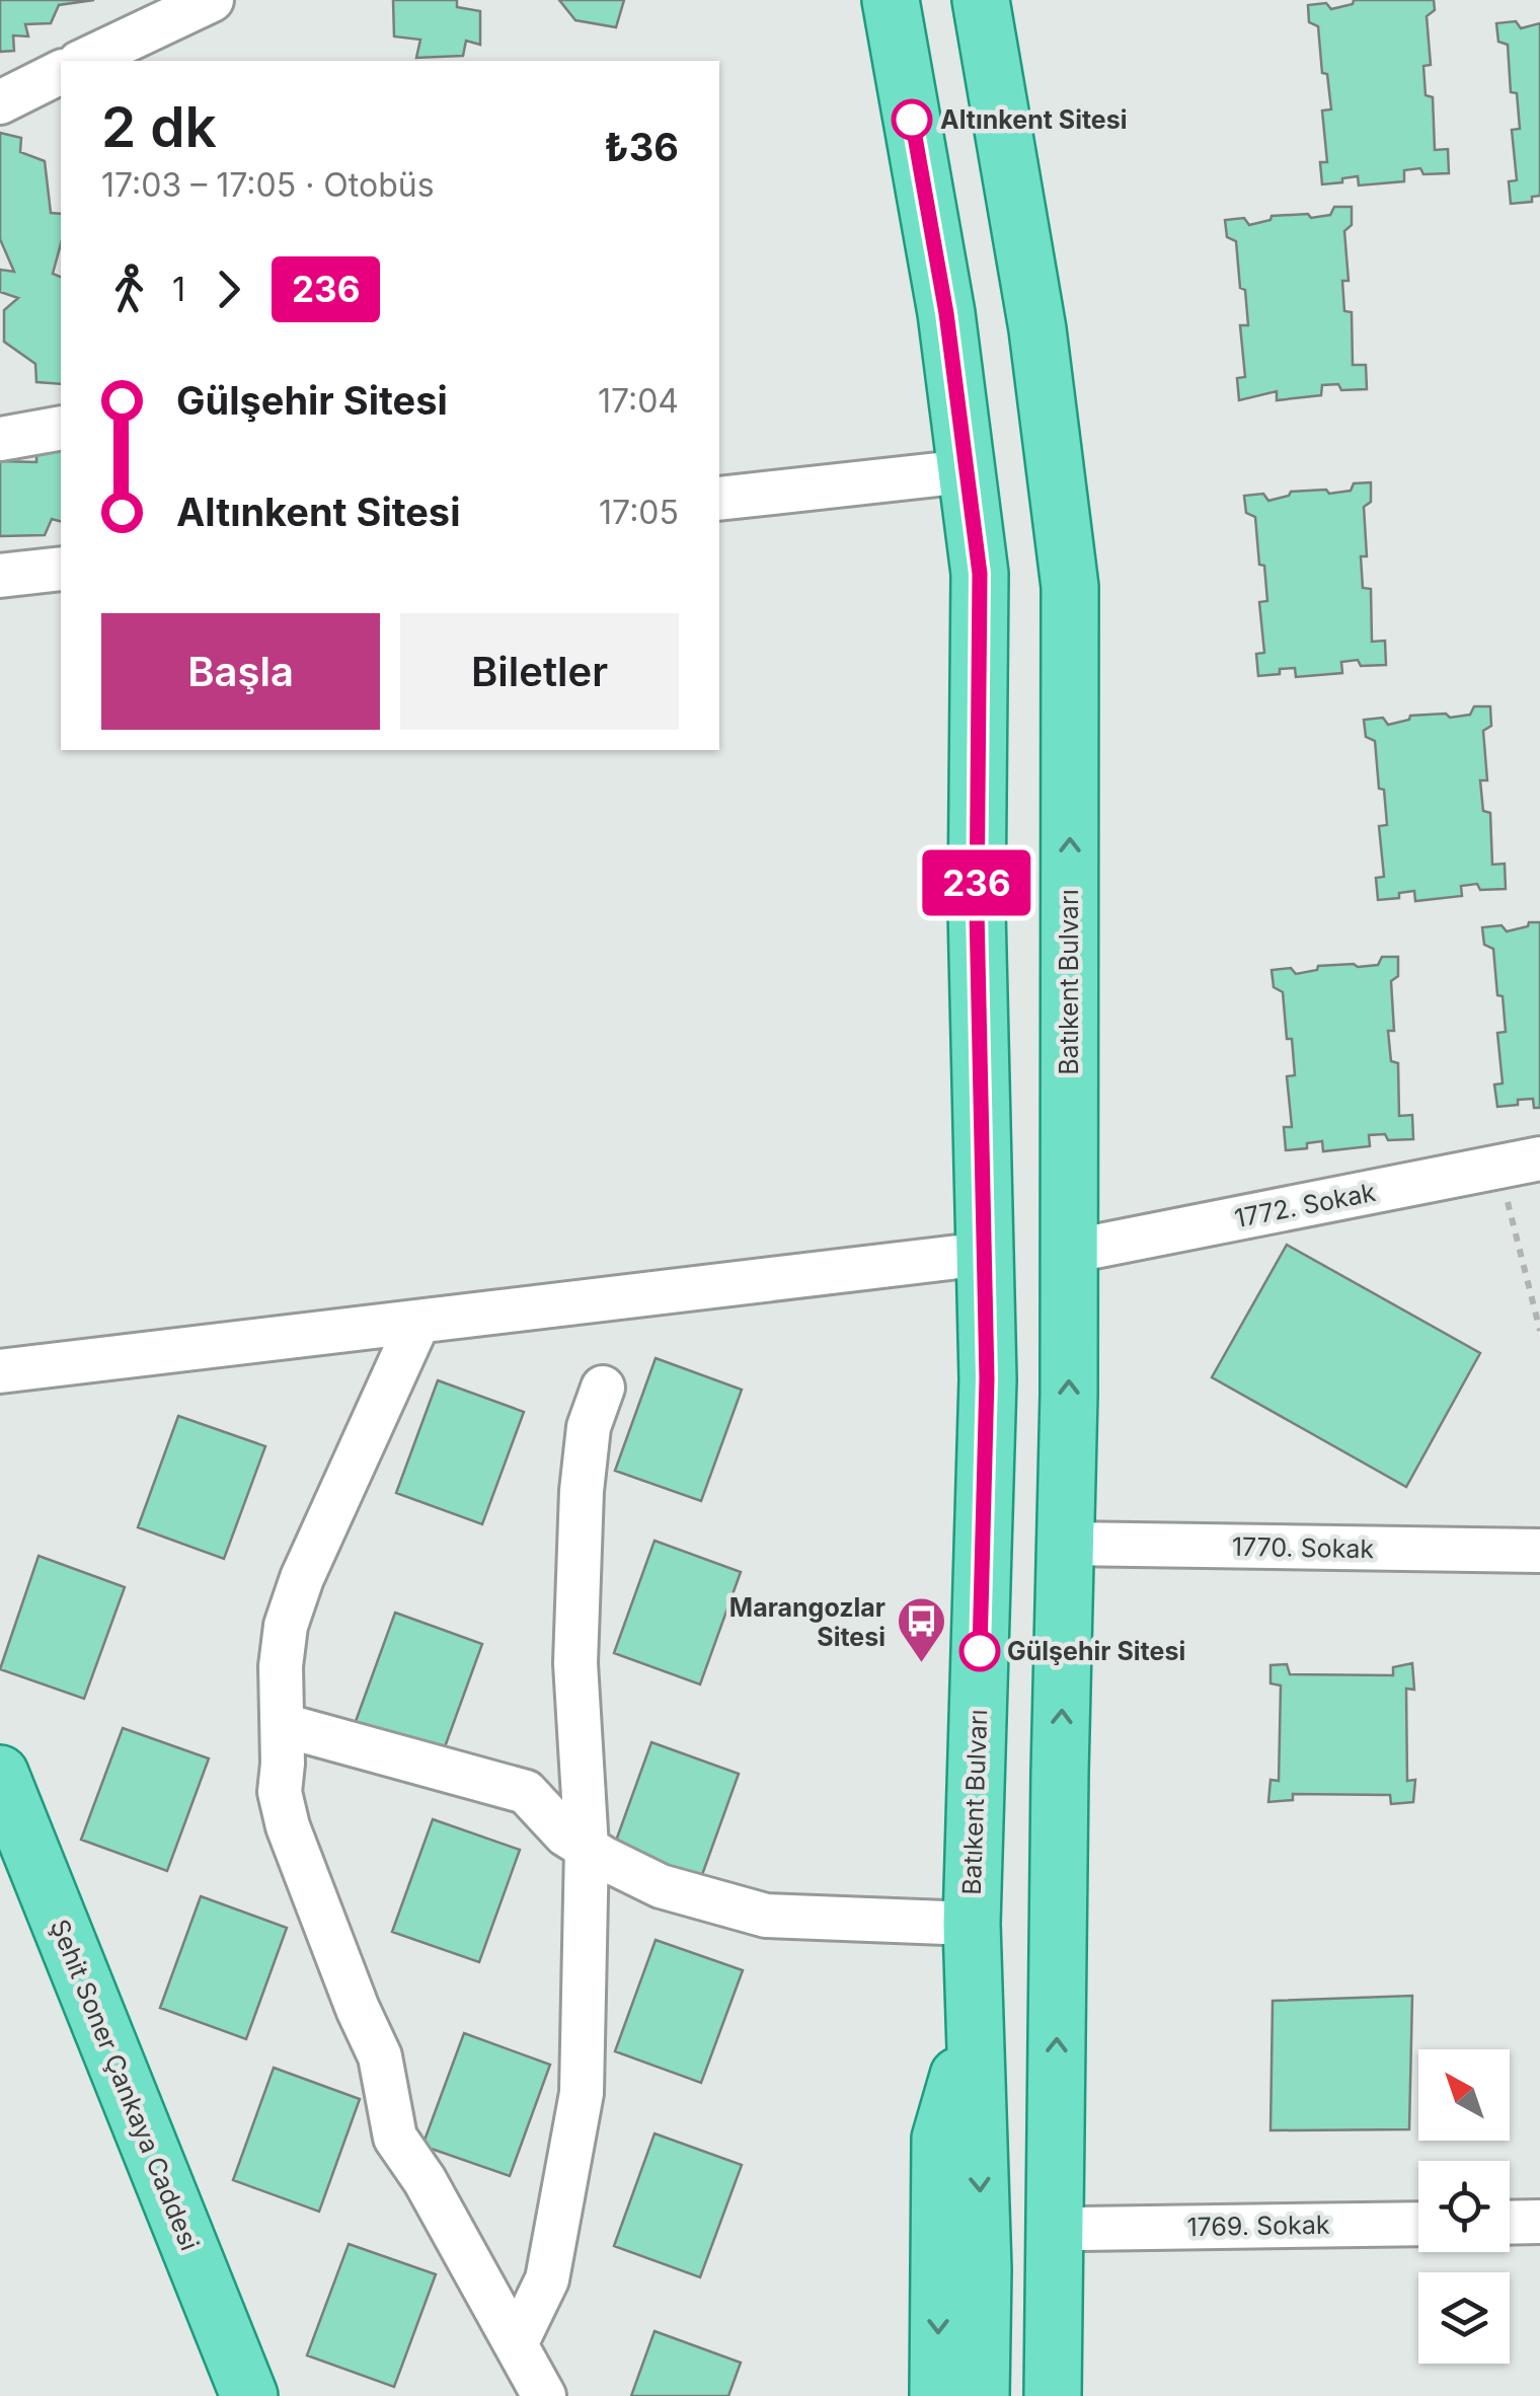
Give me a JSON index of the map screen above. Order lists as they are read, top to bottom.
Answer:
{
  "streets": {
    "main road": ["Batıkent Bulvarı", "Şehit Soner Çankaya Caddesi"],
    "street": ["1772. Sokak", "1770. Sokak", "1769. Sokak"]
  },
  "crossings": [
    ["Batıkent Bulvarı", "1772. Sokak"],
    ["Batıkent Bulvarı", "1770. Sokak"]
  ],
  "places": {
    "other": ["Altınkent Sitesi", "Gülşehir Sitesi"],
    "bus stop": ["Marangozlar Sitesi"]
  },
  "lines": ["bus line 236"],
  "north": "top left",
  "page": {
    "on_map": "236",
    "heading": ["2 dk", "17:03 – 17:05 · Otobüs", "₺36"],
    "legs": ["1", "236"],
    "list": [
      {
        "name": "Gülşehir Sitesi",
        "value": "17:04"
      },
      {
        "name": "Altınkent Sitesi",
        "value": "17:05"
      }
    ],
    "buttons": ["Başla", "Biletler"]
  }
}
